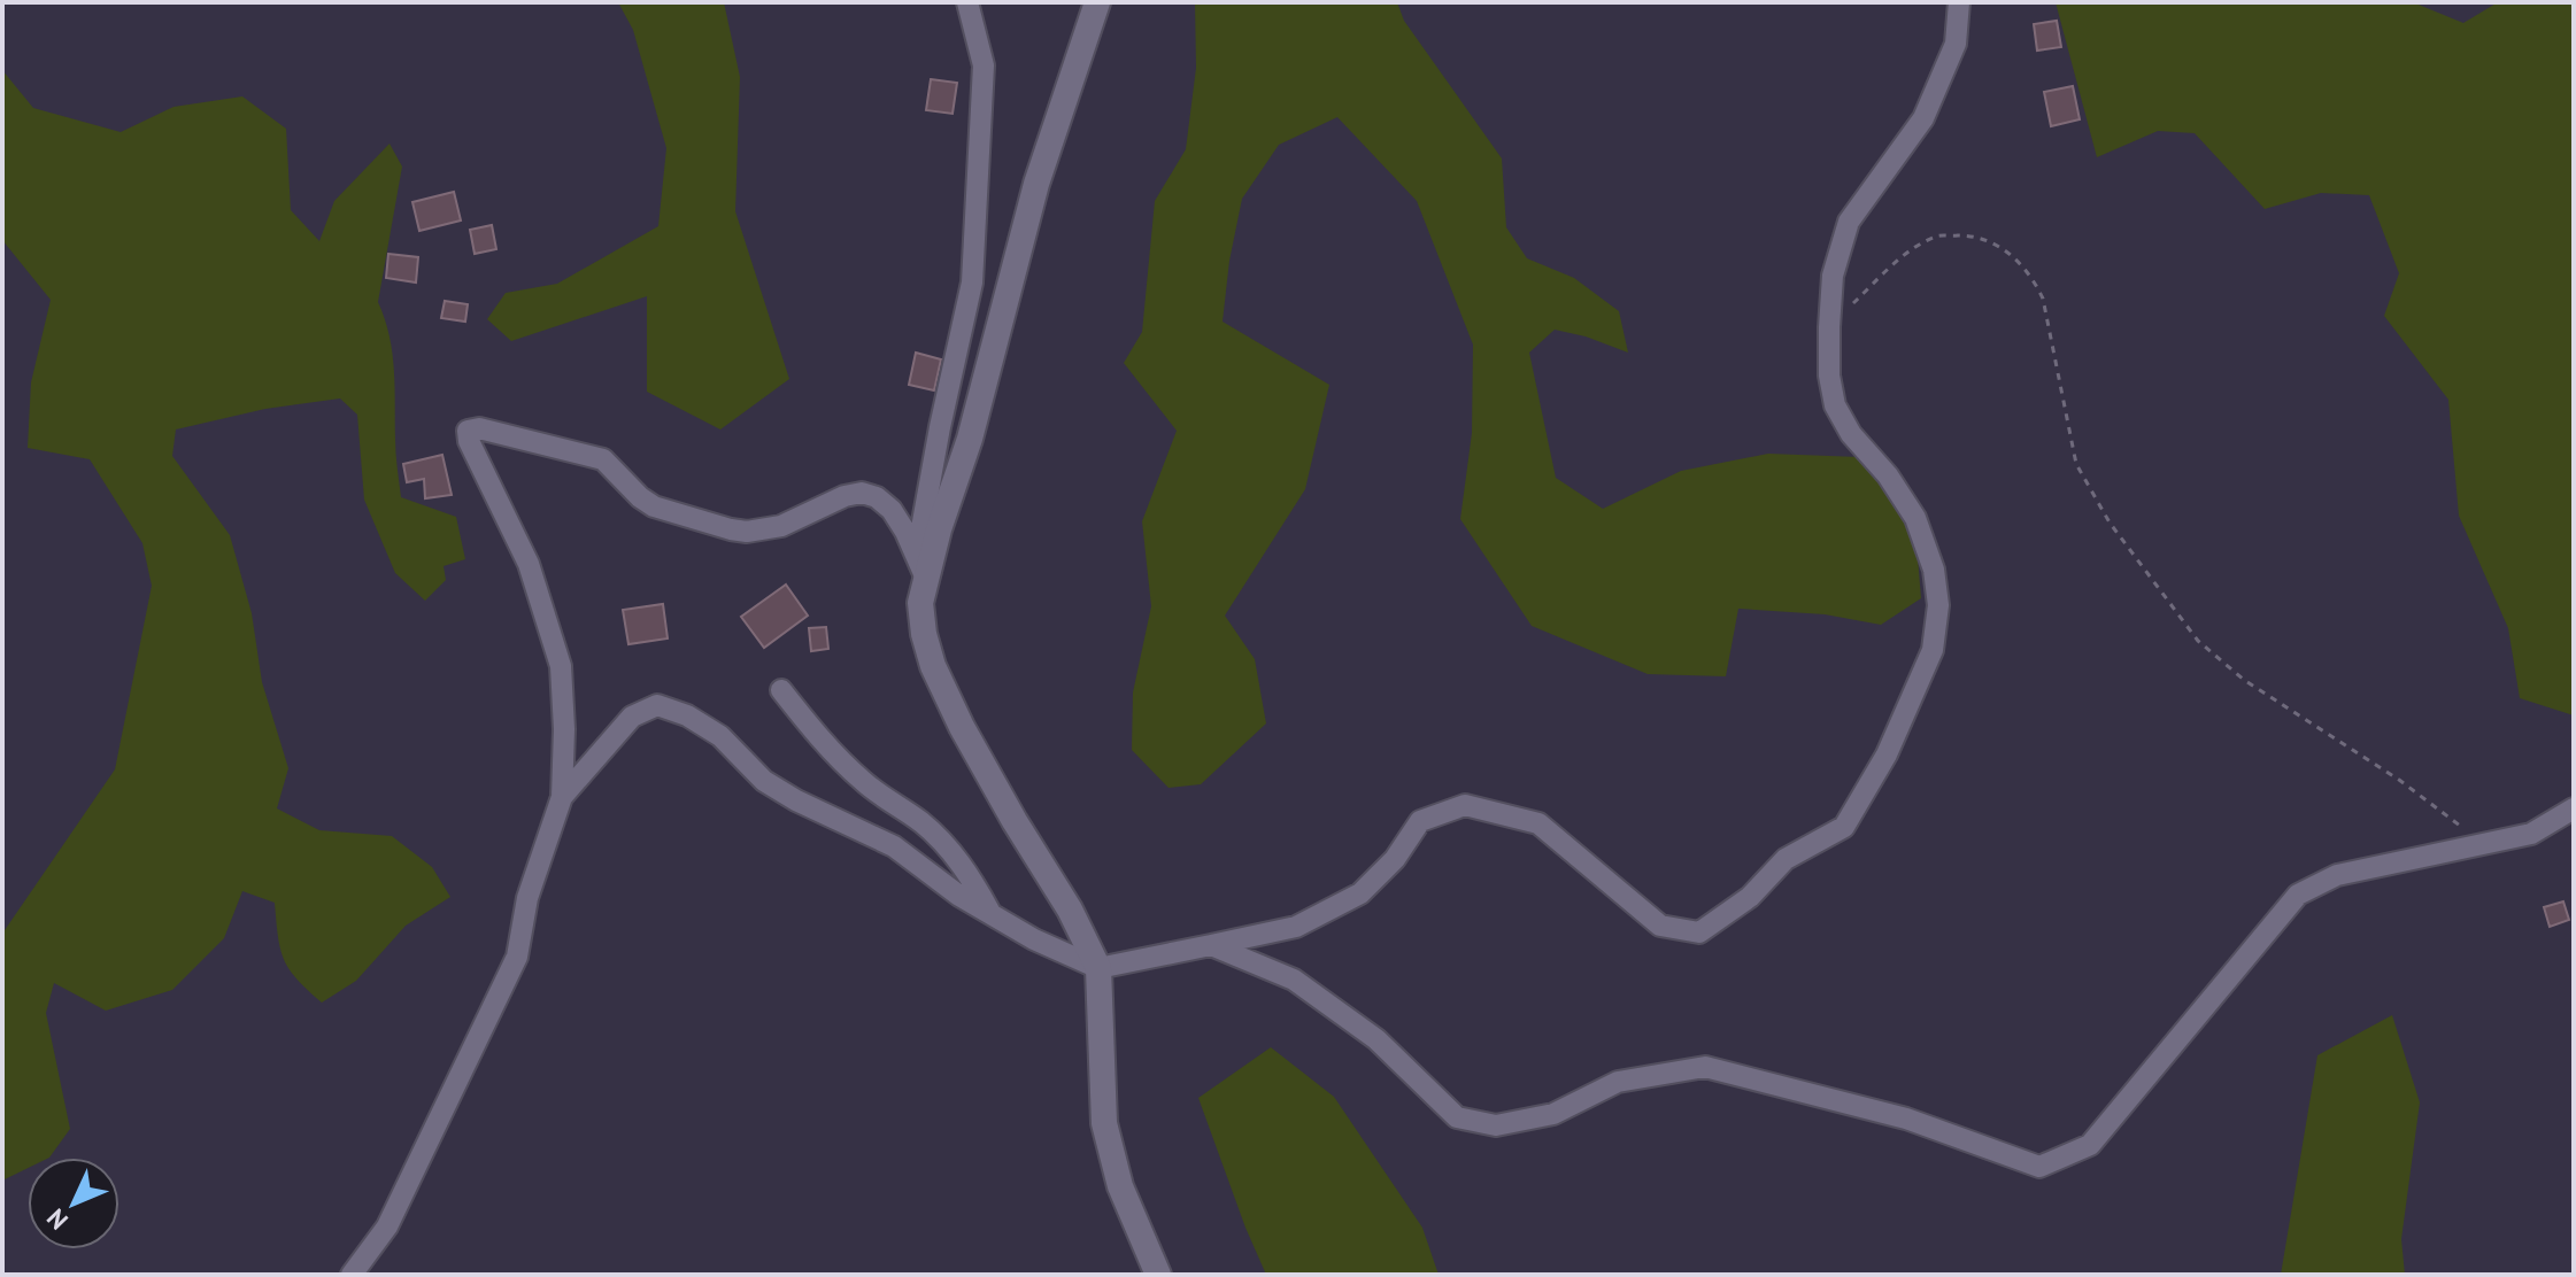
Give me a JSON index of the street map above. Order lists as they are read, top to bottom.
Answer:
{
  "north": "bottom left"
}
